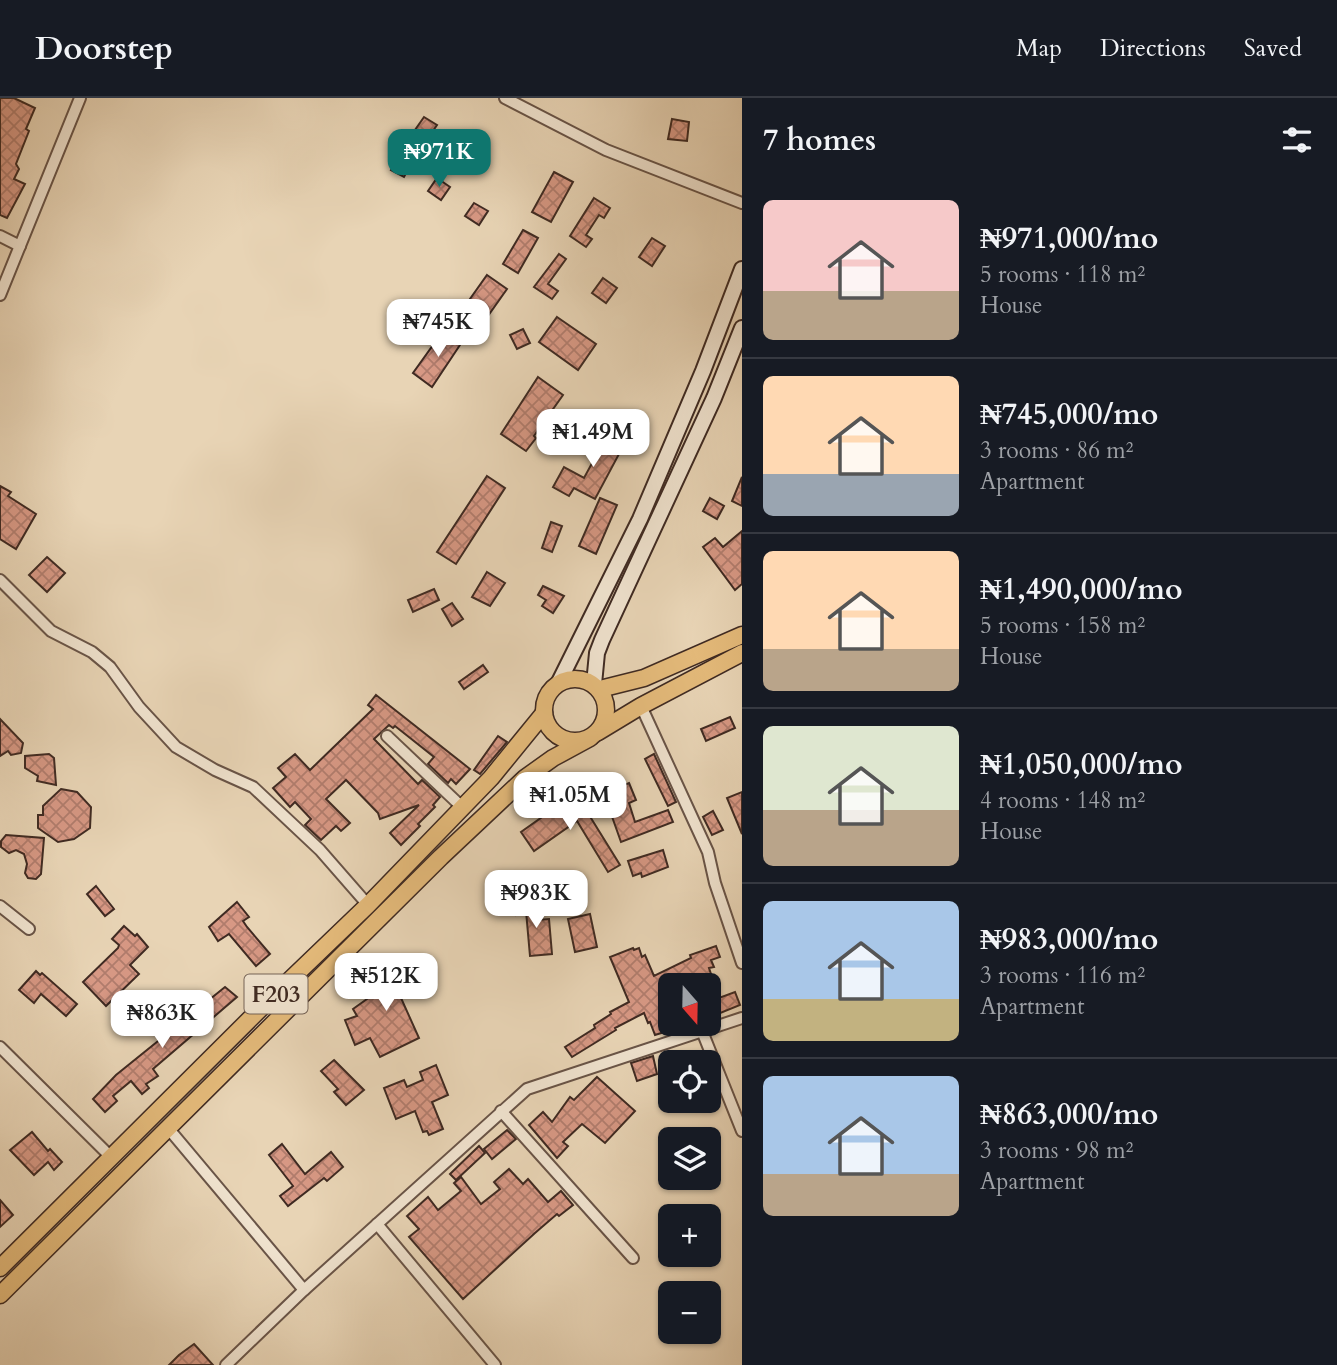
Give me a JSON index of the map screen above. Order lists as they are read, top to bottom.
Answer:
{
  "streets": {
    "main road": ["F203"]
  },
  "north": "bottom",
  "page": {
    "header": "Doorstep",
    "nav": ["Map", "Directions", "Saved"],
    "heading": "7 homes",
    "price": [
      "₦971K",
      "₦745K",
      "₦1.49M",
      "₦1.05M",
      "₦983K",
      "₦512K",
      "₦863K"
    ],
    "list": [
      {
        "name": "₦971,000/mo",
        "note": "5 rooms · 118 m² · House"
      },
      {
        "name": "₦745,000/mo",
        "note": "3 rooms · 86 m² · Apartment"
      },
      {
        "name": "₦1,490,000/mo",
        "note": "5 rooms · 158 m² · House"
      },
      {
        "name": "₦1,050,000/mo",
        "note": "4 rooms · 148 m² · House"
      },
      {
        "name": "₦983,000/mo",
        "note": "3 rooms · 116 m² · Apartment"
      },
      {
        "name": "₦863,000/mo",
        "note": "3 rooms · 98 m² · Apartment"
      }
    ],
    "map_buttons": ["+", "−"]
  }
}
